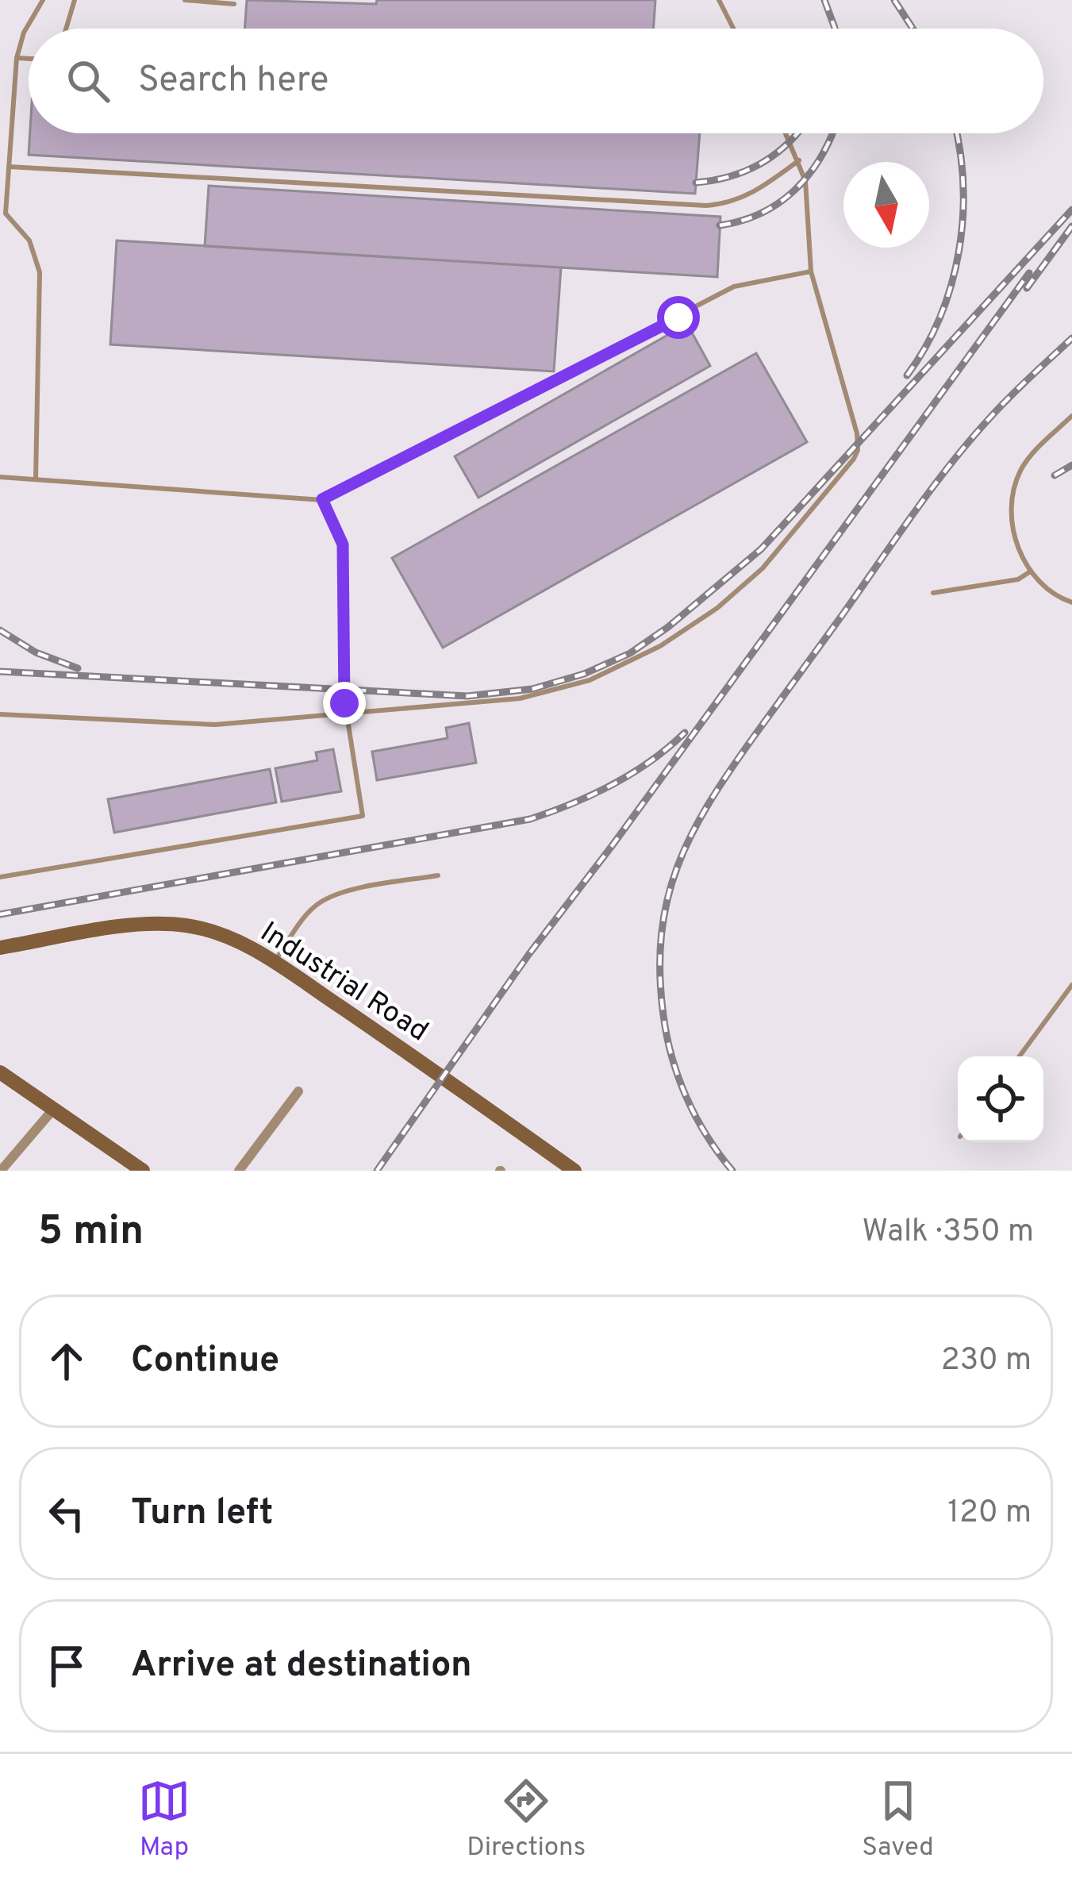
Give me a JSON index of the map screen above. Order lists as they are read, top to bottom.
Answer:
{
  "streets": {
    "street": ["Industrial Road"]
  },
  "north": "bottom",
  "page": {
    "search": "Search here",
    "heading": ["5 min", "Walk · 350 m"],
    "list": [
      ["Continue", "230 m"],
      ["Turn left", "120 m"],
      "Arrive at destination"
    ],
    "nav": ["Map", "Directions", "Saved"]
  }
}
